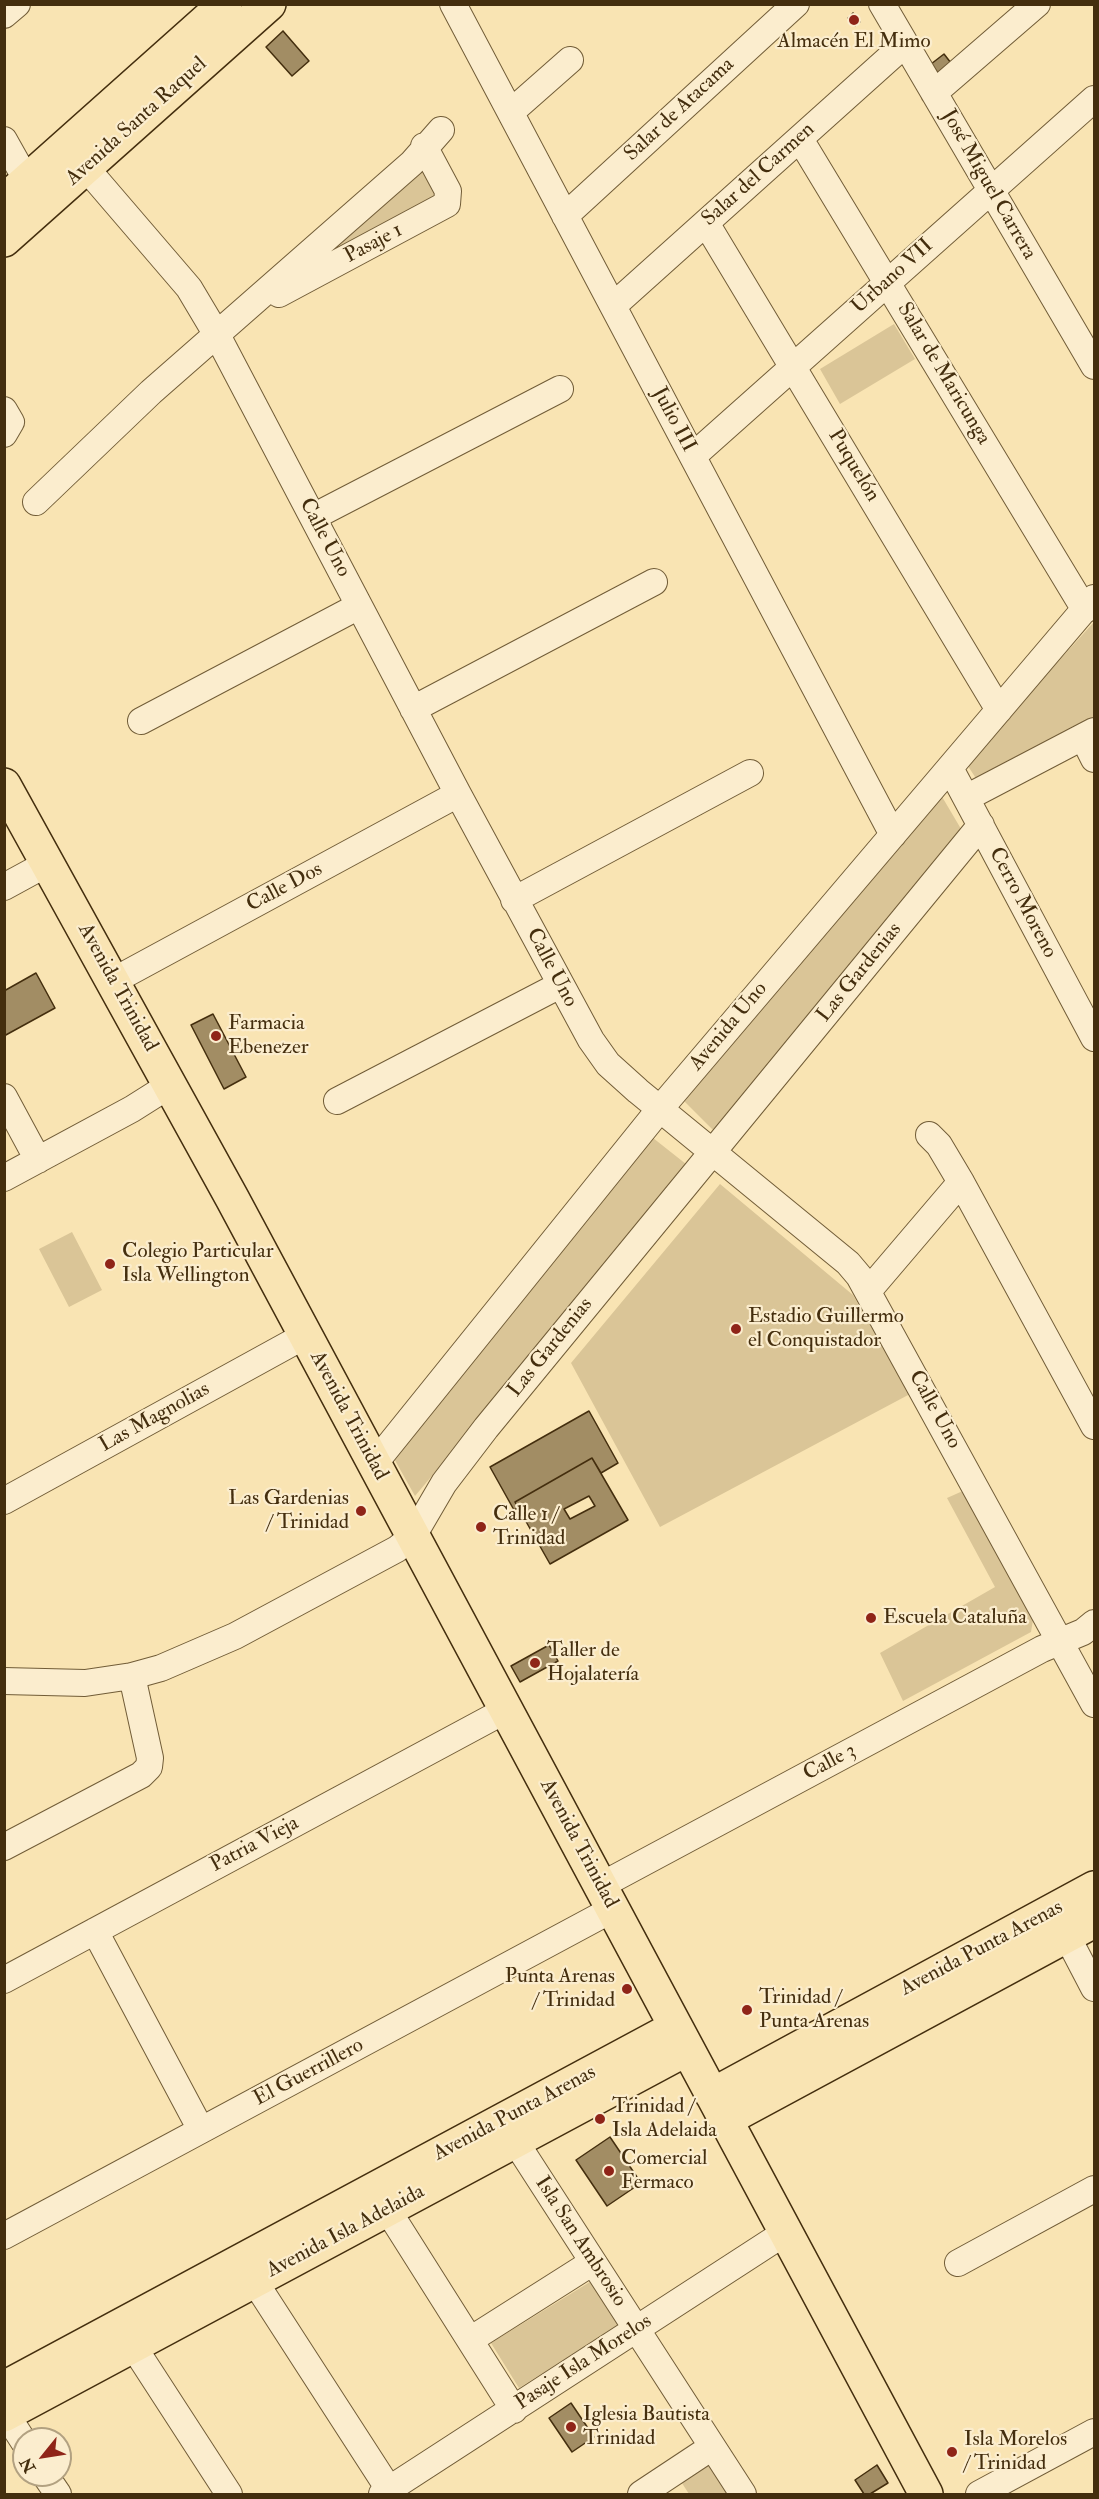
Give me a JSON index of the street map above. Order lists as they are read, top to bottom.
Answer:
{
  "streets": {
    "main road": [
      "Avenida Santa Raquel",
      "Avenida Trinidad",
      "Avenida Punta Arenas",
      "Avenida Isla Adelaida"
    ],
    "street": [
      "Salar de Atacama",
      "Salar del Carmen",
      "José Miguel Carrera",
      "Pasaje 1",
      "Urbano VII",
      "Salar de Maricunga",
      "Julio III",
      "Puquelón",
      "Calle Uno",
      "Calle Dos",
      "Cerro Moreno",
      "Las Gardenias",
      "Avenida Uno",
      "Las Magnolias",
      "Calle 3",
      "Patria Vieja",
      "El Guerrillero",
      "Isla San Ambrosio",
      "Pasaje Isla Morelos"
    ]
  },
  "crossings": [
    ["Salar de Atacama", "Julio III"],
    ["Avenida Santa Raquel", "Calle Uno"],
    ["Salar del Carmen", "José Miguel Carrera"],
    ["Salar del Carmen", "Salar de Maricunga"],
    ["Salar del Carmen", "Julio III"],
    ["Salar del Carmen", "Puquelón"],
    ["José Miguel Carrera", "Urbano VII"],
    ["Pasaje 1", "Calle Uno"],
    ["Urbano VII", "Salar de Maricunga"],
    ["Urbano VII", "Julio III"],
    ["Urbano VII", "Puquelón"],
    ["Salar de Maricunga", "Avenida Uno"],
    ["Julio III", "Avenida Uno"],
    ["Puquelón", "Avenida Uno"],
    ["Calle Uno", "Calle Dos"],
    ["Calle Uno", "Las Gardenias"],
    ["Calle Uno", "Avenida Uno"],
    ["Calle Uno", "Calle 3"],
    ["Calle Dos", "Avenida Trinidad"],
    ["Cerro Moreno", "Las Gardenias"],
    ["Cerro Moreno", "Avenida Uno"],
    ["Las Gardenias", "Avenida Trinidad"],
    ["Avenida Trinidad", "Avenida Uno"],
    ["Avenida Trinidad", "Las Magnolias"],
    ["Avenida Trinidad", "Calle 3"],
    ["Avenida Trinidad", "Patria Vieja"],
    ["Avenida Trinidad", "Avenida Punta Arenas"],
    ["Avenida Trinidad", "El Guerrillero"],
    ["Avenida Trinidad", "Avenida Isla Adelaida"],
    ["Avenida Trinidad", "Pasaje Isla Morelos"],
    ["Calle 3", "El Guerrillero"],
    ["Avenida Punta Arenas", "Avenida Isla Adelaida"],
    ["Avenida Isla Adelaida", "Isla San Ambrosio"],
    ["Isla San Ambrosio", "Pasaje Isla Morelos"]
  ],
  "places": [
    "Almacén El Mimo",
    "Farmacia Ebenezer",
    "Colegio Particular Isla Wellington",
    "Estadio Guillermo el Conquistador",
    "Las Gardenias / Trinidad",
    "Calle 1 / Trinidad",
    "Escuela Cataluña",
    "Taller de Hojalatería",
    "Punta Arenas / Trinidad",
    "Trinidad / Punta Arenas",
    "Trinidad / Isla Adelaida",
    "Comercial Fermaco",
    "Iglesia Bautista Trinidad",
    "Isla Morelos / Trinidad"
  ],
  "north": "bottom left"
}
